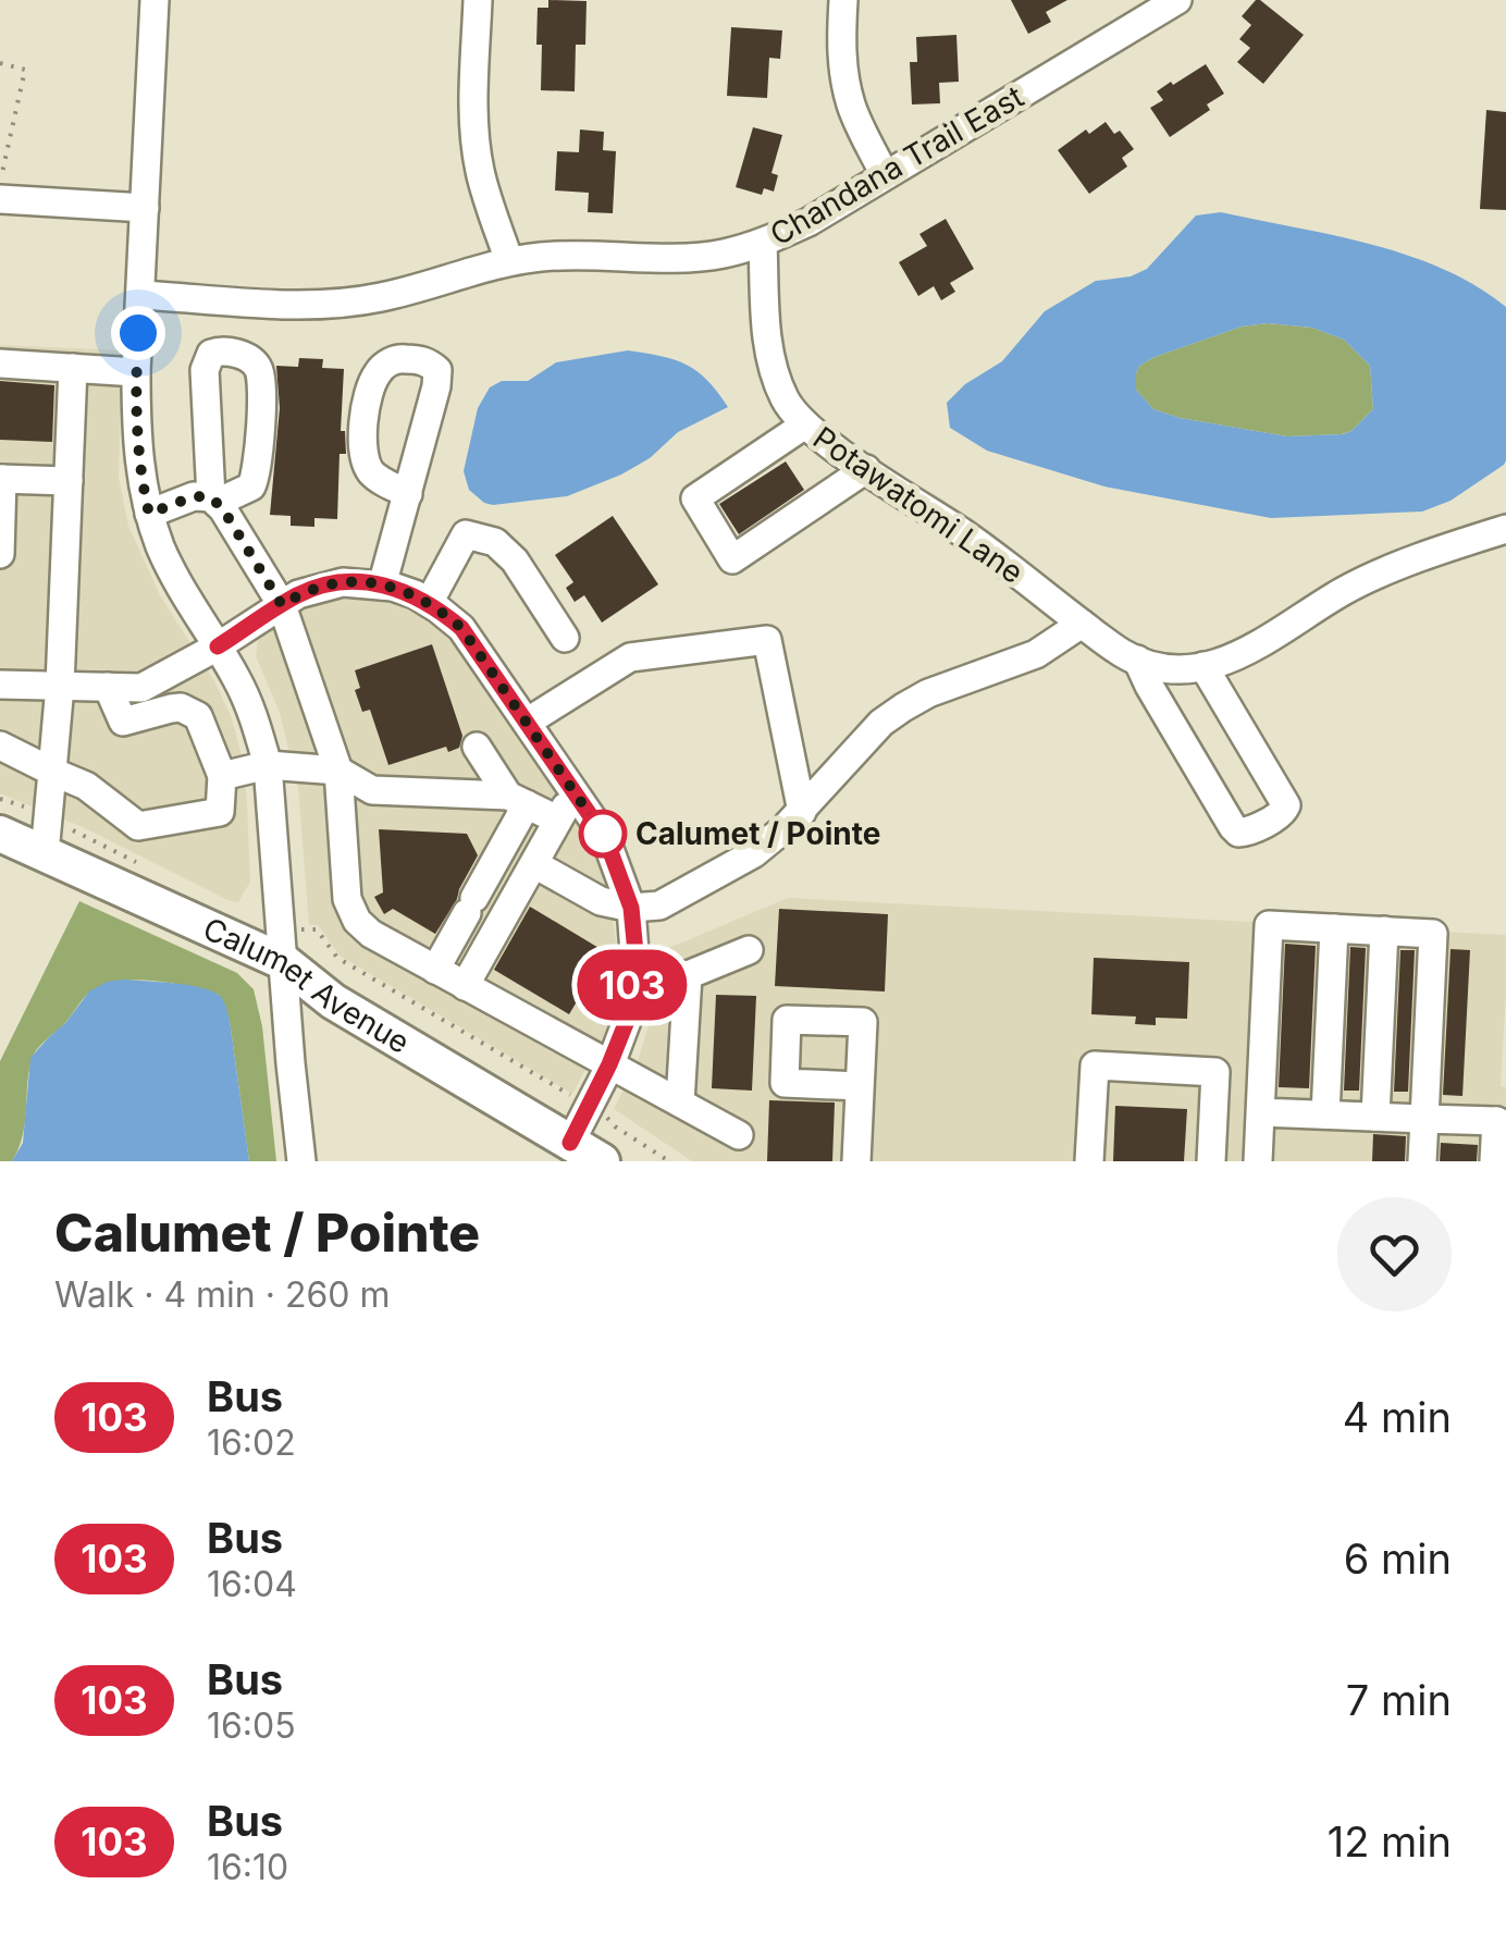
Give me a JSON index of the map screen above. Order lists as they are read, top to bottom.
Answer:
{
  "streets": {
    "main road": ["Calumet Avenue"],
    "street": ["Chandana Trail East", "Potawatomi Lane"]
  },
  "crossings": [
    ["Chandana Trail East", "Potawatomi Lane"]
  ],
  "places": ["Calumet / Pointe"],
  "lines": ["bus line 103"],
  "page": {
    "on_map": "103",
    "heading": ["Calumet / Pointe", "Walk · 4 min · 260 m"],
    "list": [
      {
        "mark": "103",
        "name": "Bus",
        "note": "16:02",
        "value": "4 min"
      },
      {
        "mark": "103",
        "name": "Bus",
        "note": "16:04",
        "value": "6 min"
      },
      {
        "mark": "103",
        "name": "Bus",
        "note": "16:05",
        "value": "7 min"
      },
      {
        "mark": "103",
        "name": "Bus",
        "note": "16:10",
        "value": "12 min"
      }
    ]
  }
}
